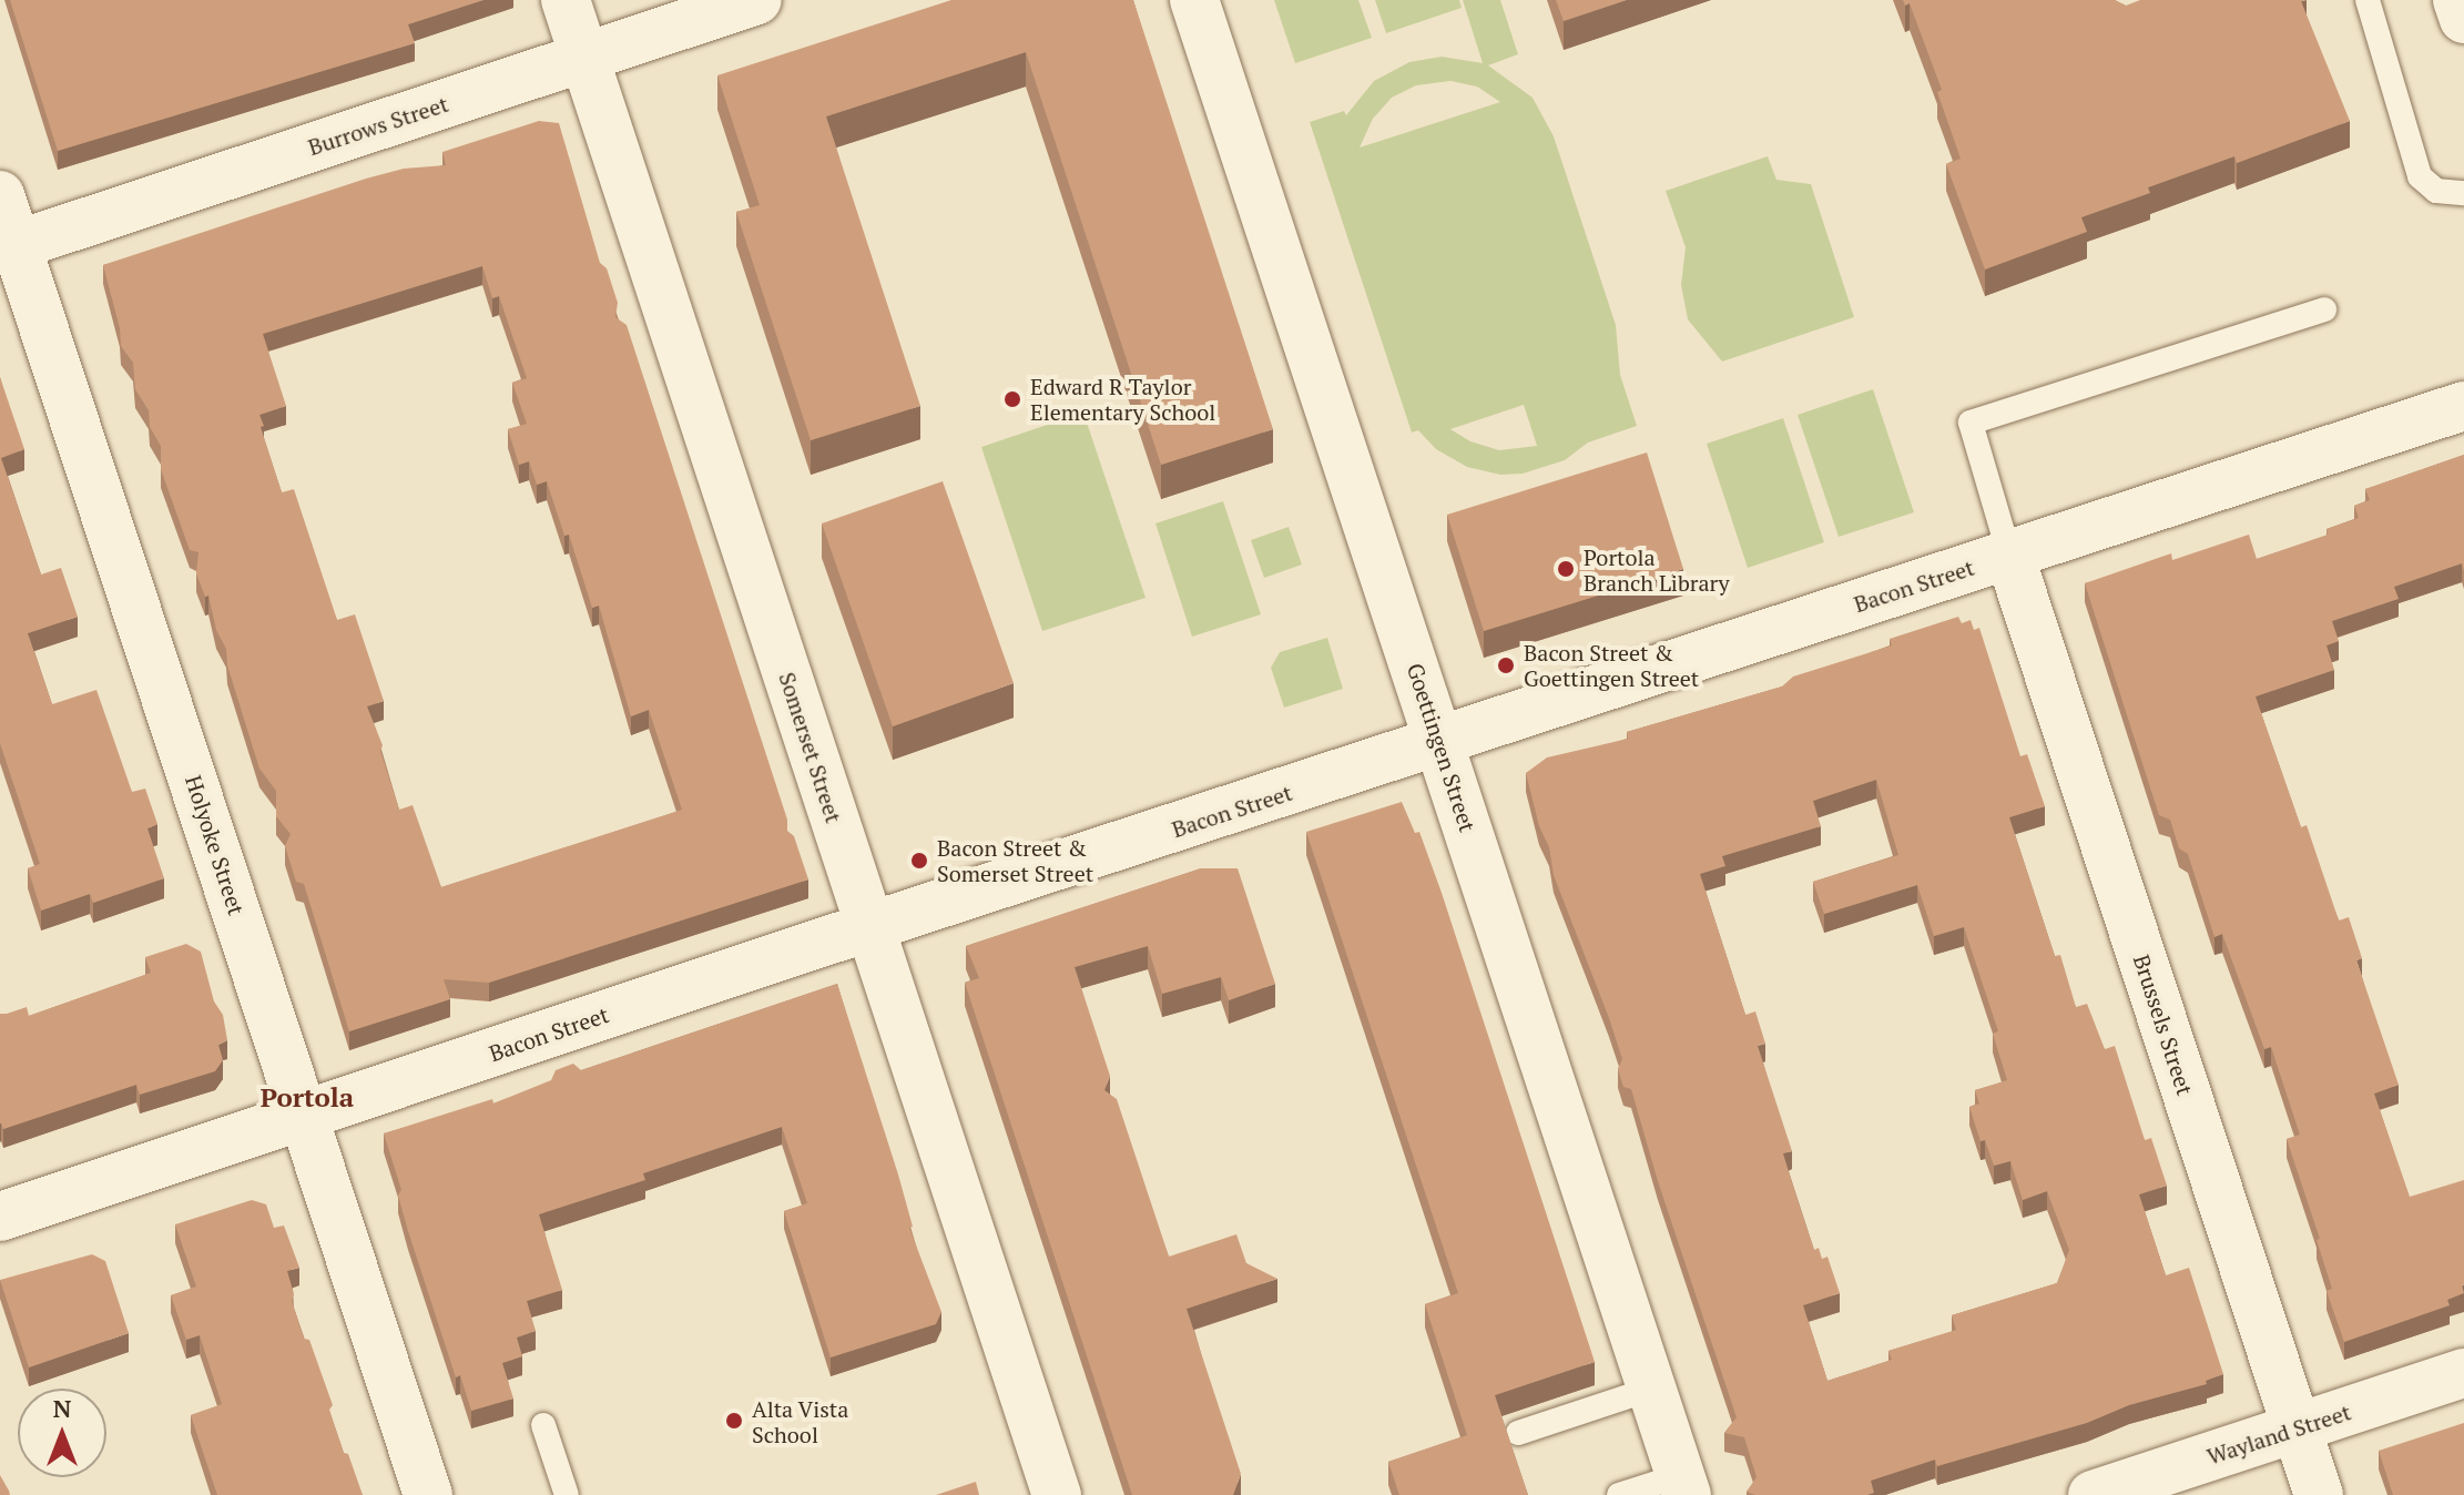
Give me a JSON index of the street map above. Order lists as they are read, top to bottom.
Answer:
{
  "streets": {
    "street": [
      "Burrows Street",
      "Bacon Street",
      "Somerset Street",
      "Goettingen Street",
      "Holyoke Street",
      "Brussels Street",
      "Wayland Street"
    ]
  },
  "crossings": [
    ["Burrows Street", "Somerset Street"],
    ["Burrows Street", "Holyoke Street"],
    ["Bacon Street", "Somerset Street"],
    ["Bacon Street", "Goettingen Street"],
    ["Bacon Street", "Holyoke Street"],
    ["Bacon Street", "Brussels Street"],
    ["Brussels Street", "Wayland Street"]
  ],
  "districts": ["Portola"],
  "places": [
    "Edward R Taylor Elementary School",
    "Portola Branch Library",
    "Bacon Street & Goettingen Street",
    "Bacon Street & Somerset Street",
    "Alta Vista School"
  ],
  "north": "top"
}
